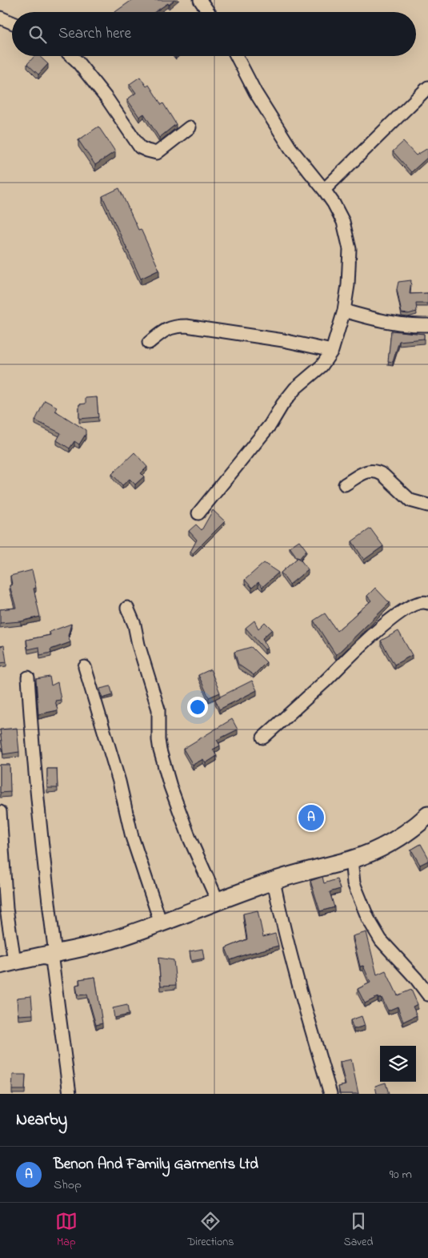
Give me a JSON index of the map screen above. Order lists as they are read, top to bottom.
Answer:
{
  "page": {
    "search": "Search here",
    "pins": "A",
    "heading": "Nearby",
    "list": [
      {
        "mark": "A",
        "name": "Benon And Family Garments Ltd",
        "note": "Shop",
        "value": "90 m"
      }
    ],
    "nav": ["Map", "Directions", "Saved"]
  }
}
